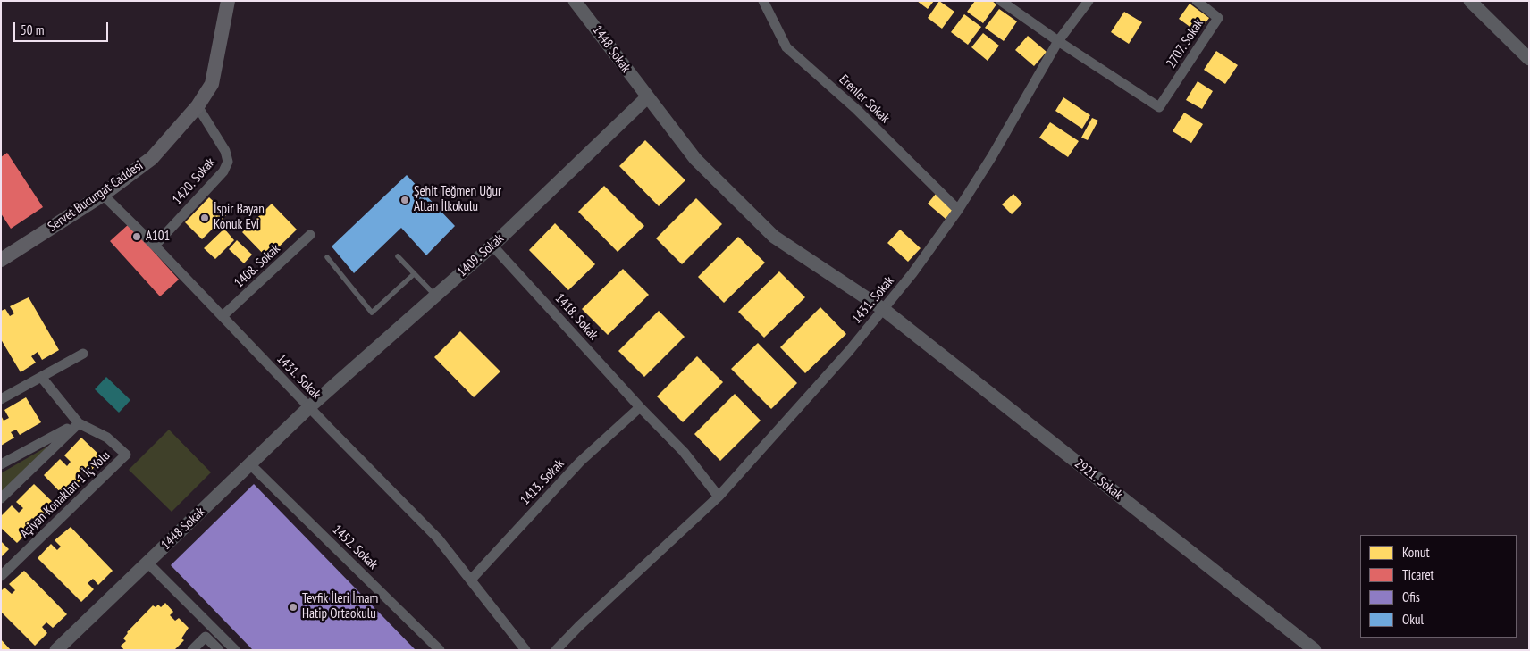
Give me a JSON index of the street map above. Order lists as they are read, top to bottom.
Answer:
{
  "streets": {
    "main road": ["Servet Bucurgat Caddesi"],
    "street": [
      "2707. Sokak",
      "1448 Sokak",
      "Erenler Sokak",
      "1420. Sokak",
      "1409. Sokak",
      "1408. Sokak",
      "1431. Sokak",
      "1418. Sokak",
      "2921. Sokak",
      "1413. Sokak",
      "Aşiyan Konakları 1 İç Yolu",
      "1452. Sokak"
    ]
  },
  "crossings": [
    ["2707. Sokak", "1431. Sokak"],
    ["1448 Sokak", "1409. Sokak"],
    ["1448 Sokak", "1431. Sokak"],
    ["1448 Sokak", "2921. Sokak"],
    ["1448 Sokak", "1452. Sokak"],
    ["Erenler Sokak", "1431. Sokak"],
    ["1420. Sokak", "Servet Bucurgat Caddesi"],
    ["1420. Sokak", "1431. Sokak"],
    ["Servet Bucurgat Caddesi", "1431. Sokak"],
    ["1409. Sokak", "1431. Sokak"],
    ["1409. Sokak", "1418. Sokak"],
    ["1408. Sokak", "1431. Sokak"],
    ["1431. Sokak", "2921. Sokak"],
    ["1431. Sokak", "1413. Sokak"],
    ["1418. Sokak", "1413. Sokak"]
  ],
  "places": [
    "Şehit Teğmen Uğur Altan İlkokulu",
    "İspir Bayan Konuk Evi",
    "A101",
    "Tevfik İleri İmam Hatip Ortaokulu"
  ],
  "legend": [
    "Konut",
    "Ticaret",
    "Ofis",
    "Okul"
  ],
  "scale_bar": "50 m"
}
